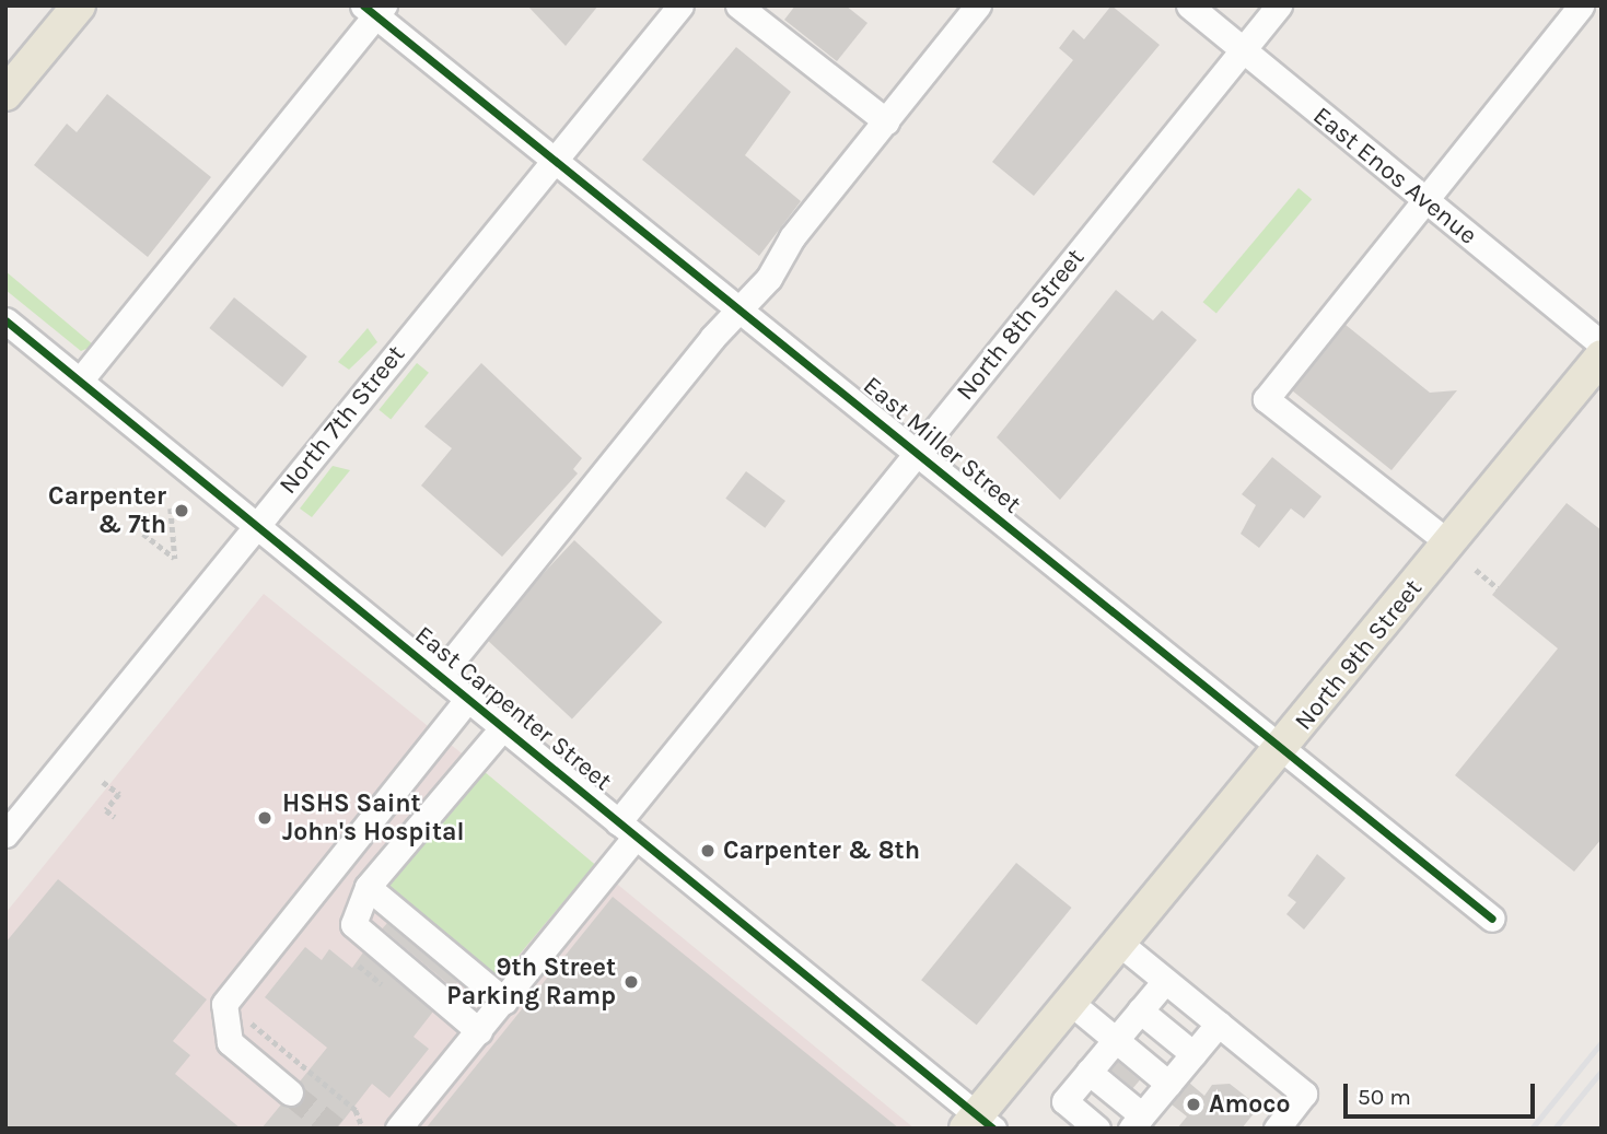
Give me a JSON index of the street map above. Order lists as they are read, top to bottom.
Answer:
{
  "streets": {
    "main road": ["North 9th Street"],
    "street": [
      "East Enos Avenue",
      "North 8th Street",
      "North 7th Street",
      "East Miller Street",
      "East Carpenter Street"
    ]
  },
  "crossings": [
    ["East Enos Avenue", "North 8th Street"],
    ["North 8th Street", "East Miller Street"],
    ["North 8th Street", "East Carpenter Street"],
    ["North 7th Street", "East Miller Street"],
    ["North 7th Street", "East Carpenter Street"],
    ["East Miller Street", "North 9th Street"],
    ["North 9th Street", "East Carpenter Street"]
  ],
  "places": [
    "Carpenter & 7th",
    "HSHS Saint John's Hospital",
    "Carpenter & 8th",
    "9th Street Parking Ramp",
    "Amoco"
  ],
  "scale_bar": "50 m"
}
